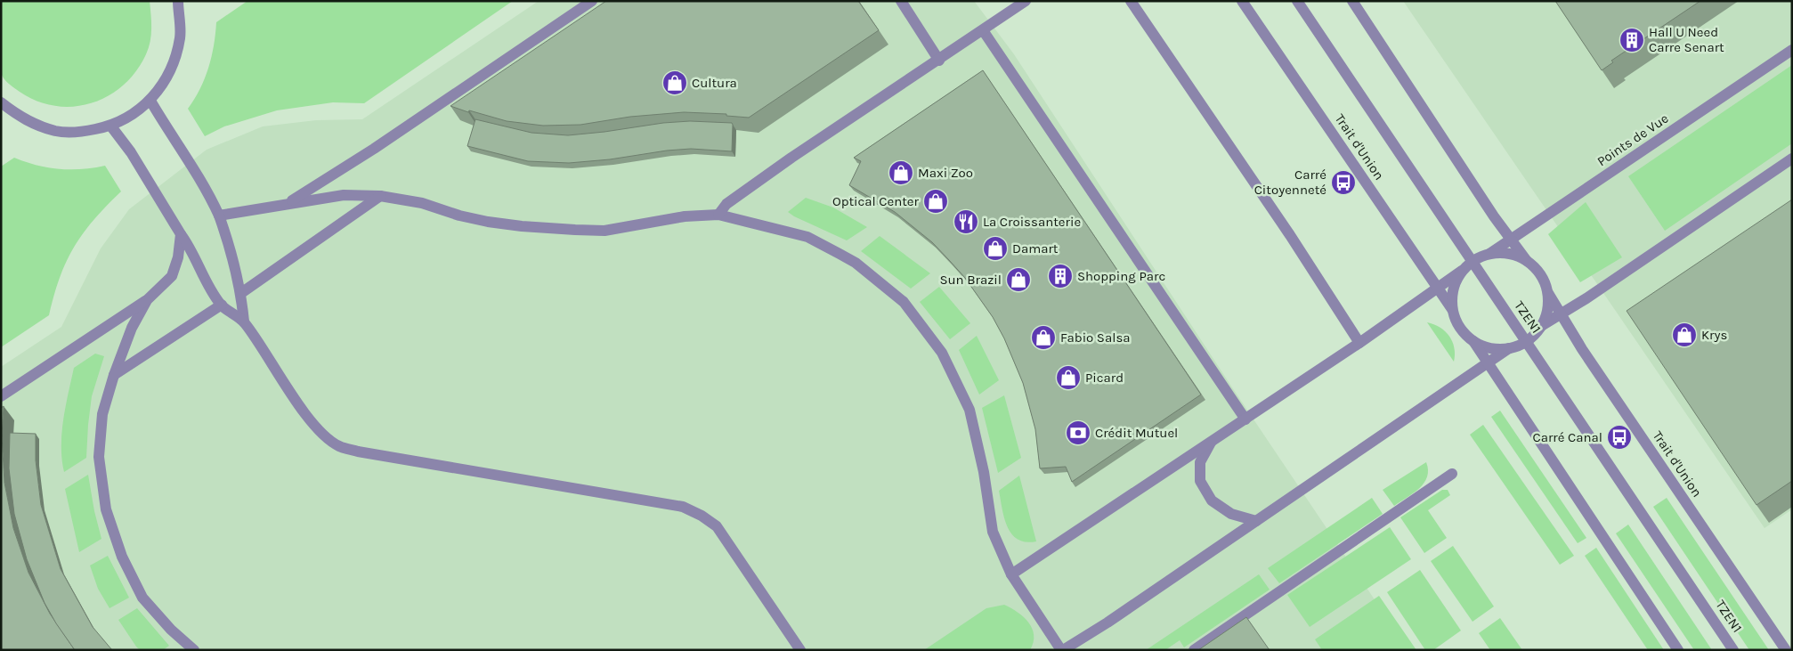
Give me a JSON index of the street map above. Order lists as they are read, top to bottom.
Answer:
{
  "streets": {
    "street": ["Points de Vue", "Trait d'Union", "TZEN1"]
  },
  "crossings": [
    ["Points de Vue", "Trait d'Union"],
    ["Trait d'Union", "TZEN1"]
  ],
  "places": {
    "building": ["Hall U Need Carre Senart", "Shopping Parc"],
    "shop": [
      "Cultura",
      "Maxi Zoo",
      "Optical Center",
      "Damart",
      "Sun Brazil",
      "Krys",
      "Fabio Salsa",
      "Picard"
    ],
    "bus stop": ["Carré Citoyenneté", "Carré Canal"],
    "restaurant": ["La Croissanterie"],
    "bank": ["Crédit Mutuel"]
  }
}
